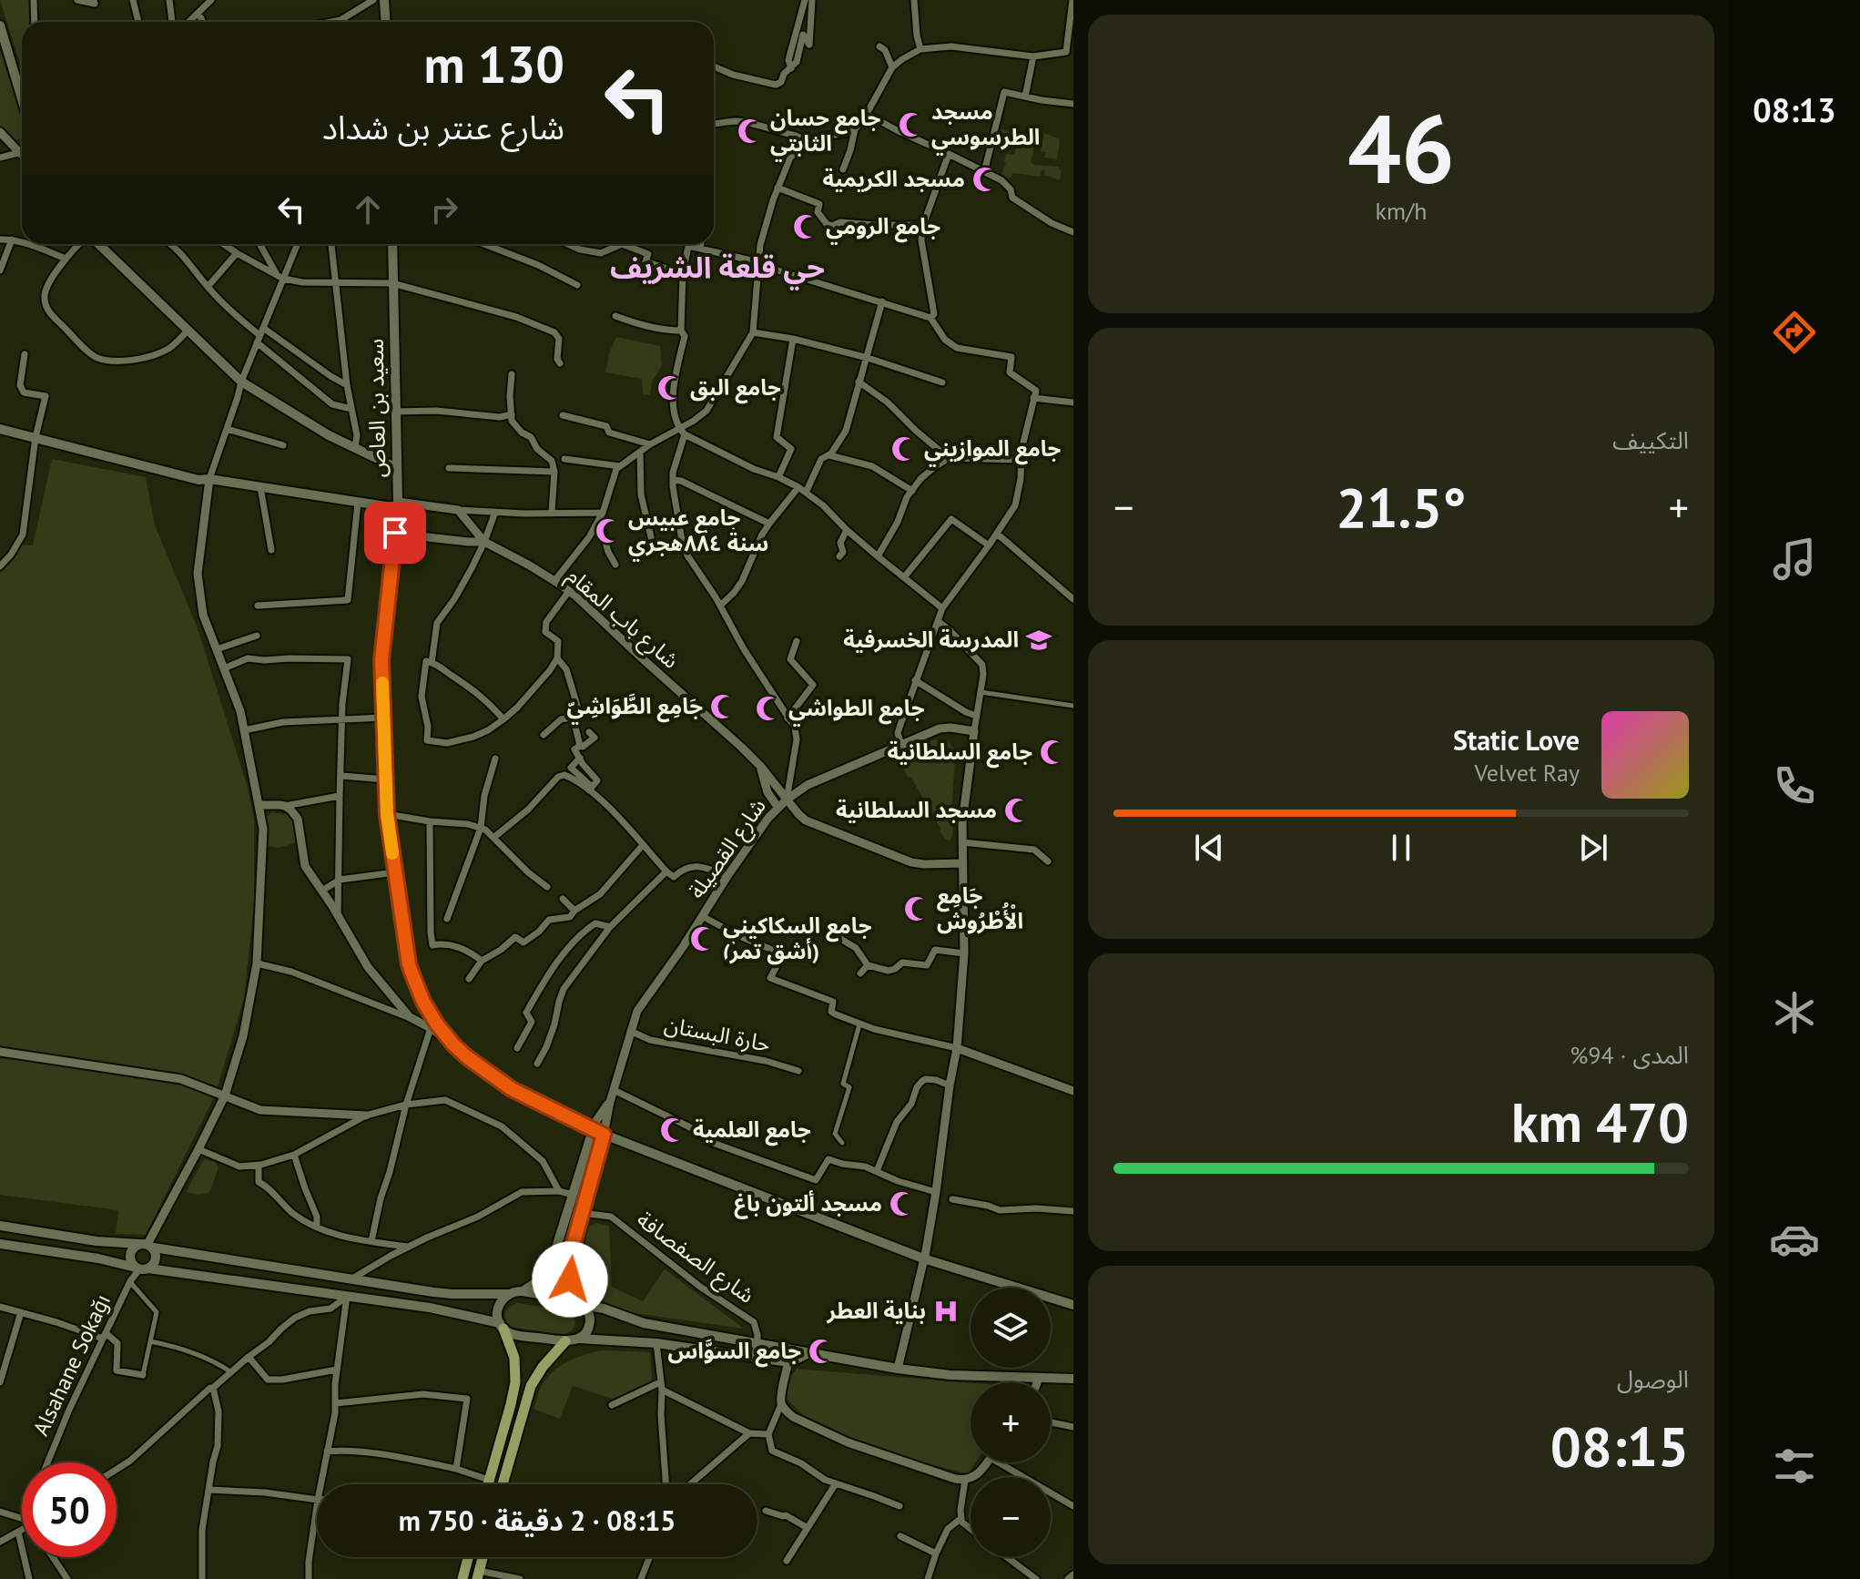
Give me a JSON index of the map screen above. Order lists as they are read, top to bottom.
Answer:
{
  "streets": {
    "main road": ["سعيد بن العاص"],
    "street": [
      "شارع باب المقام",
      "شارع القصيلة",
      "حارة البستان",
      "شارع الصفصافة",
      "Alsahane Sokağı"
    ]
  },
  "crossings": [
    ["سعيد بن العاص", "شارع باب المقام"],
    ["سعيد بن العاص", "شارع القصيلة"],
    ["شارع باب المقام", "شارع القصيلة"],
    ["شارع القصيلة", "حارة البستان"]
  ],
  "districts": ["حي قلعة الشريف"],
  "places": {
    "mosque": [
      "مسجد الطرسوسي",
      "جامع حسان الثابتي",
      "مسجد الكريمية",
      "جامع الرومي",
      "جامع البق",
      "جامع الموازيني",
      "جامع عبيس سنة ٨٨٤هجري",
      "جَامِع الطَّوَاشِيّ",
      "جامع الطواشي",
      "جامع السلطانية",
      "مسجد السلطانية",
      "جَامِع الْأُطْرُوش",
      "جامع السكاكيني (أشق تمر)",
      "جامع العلمية",
      "مسجد ألتون باغ",
      "جامع السوَّاس"
    ],
    "school or university": ["المدرسة الخسرفية"],
    "hospital": ["بناية العطر"]
  },
  "page": {
    "tabs": "08:13",
    "tile": [
      ["46", "km/h"],
      "التكييف",
      ["المدى · 94%", "470 km"],
      ["الوصول", "08:15"]
    ],
    "turn": ["130 m", "شارع عنتر بن شداد"],
    "heat": ["−", "21.5°", "+"],
    "song": ["Static Love", "Velvet Ray"],
    "map_buttons": ["+", "−"],
    "limit": "50",
    "trip": "08:15 · 2 دقيقة · 750 m"
  }
}
